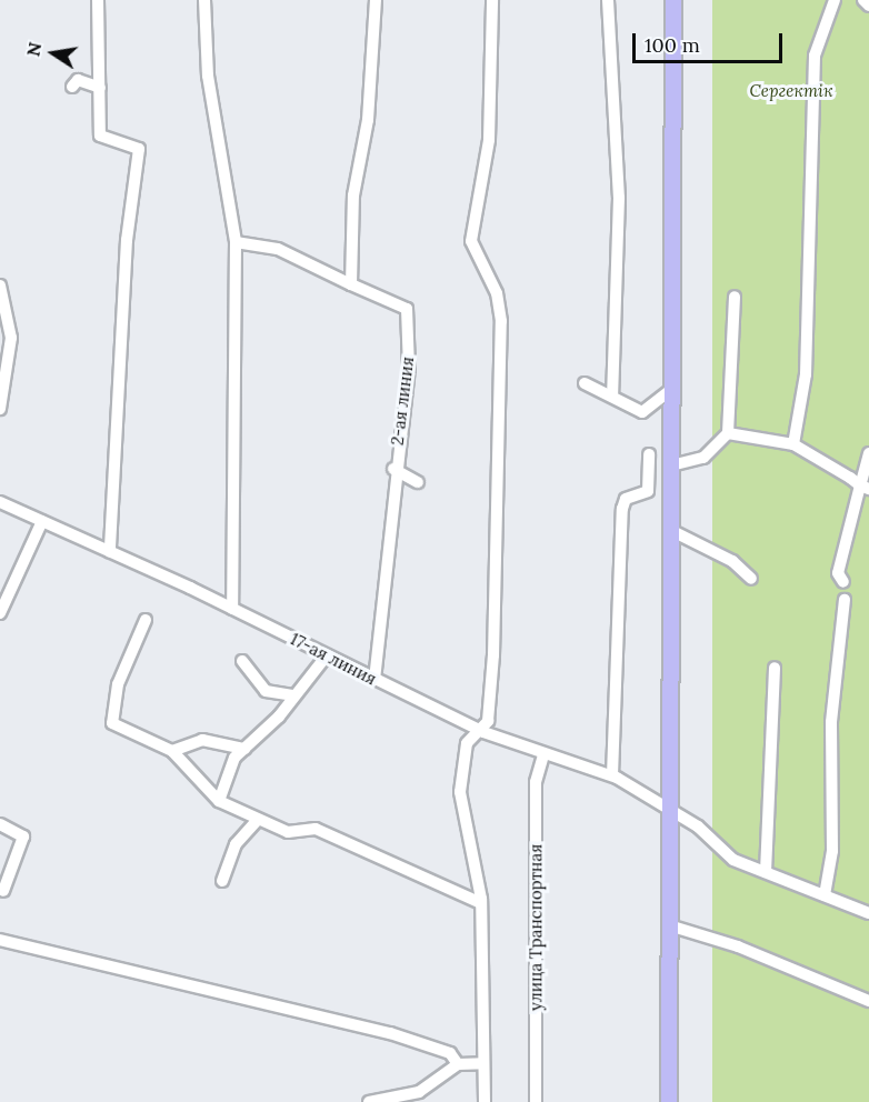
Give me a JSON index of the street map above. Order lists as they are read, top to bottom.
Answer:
{
  "streets": {
    "street": ["2-ая линия", "17-ая линия", "улица Транспортная"]
  },
  "crossings": [
    ["2-ая линия", "17-ая линия"],
    ["17-ая линия", "улица Транспортная"]
  ],
  "parks": ["Сергектік"],
  "scale_bar": "100 m",
  "north": "left"
}
